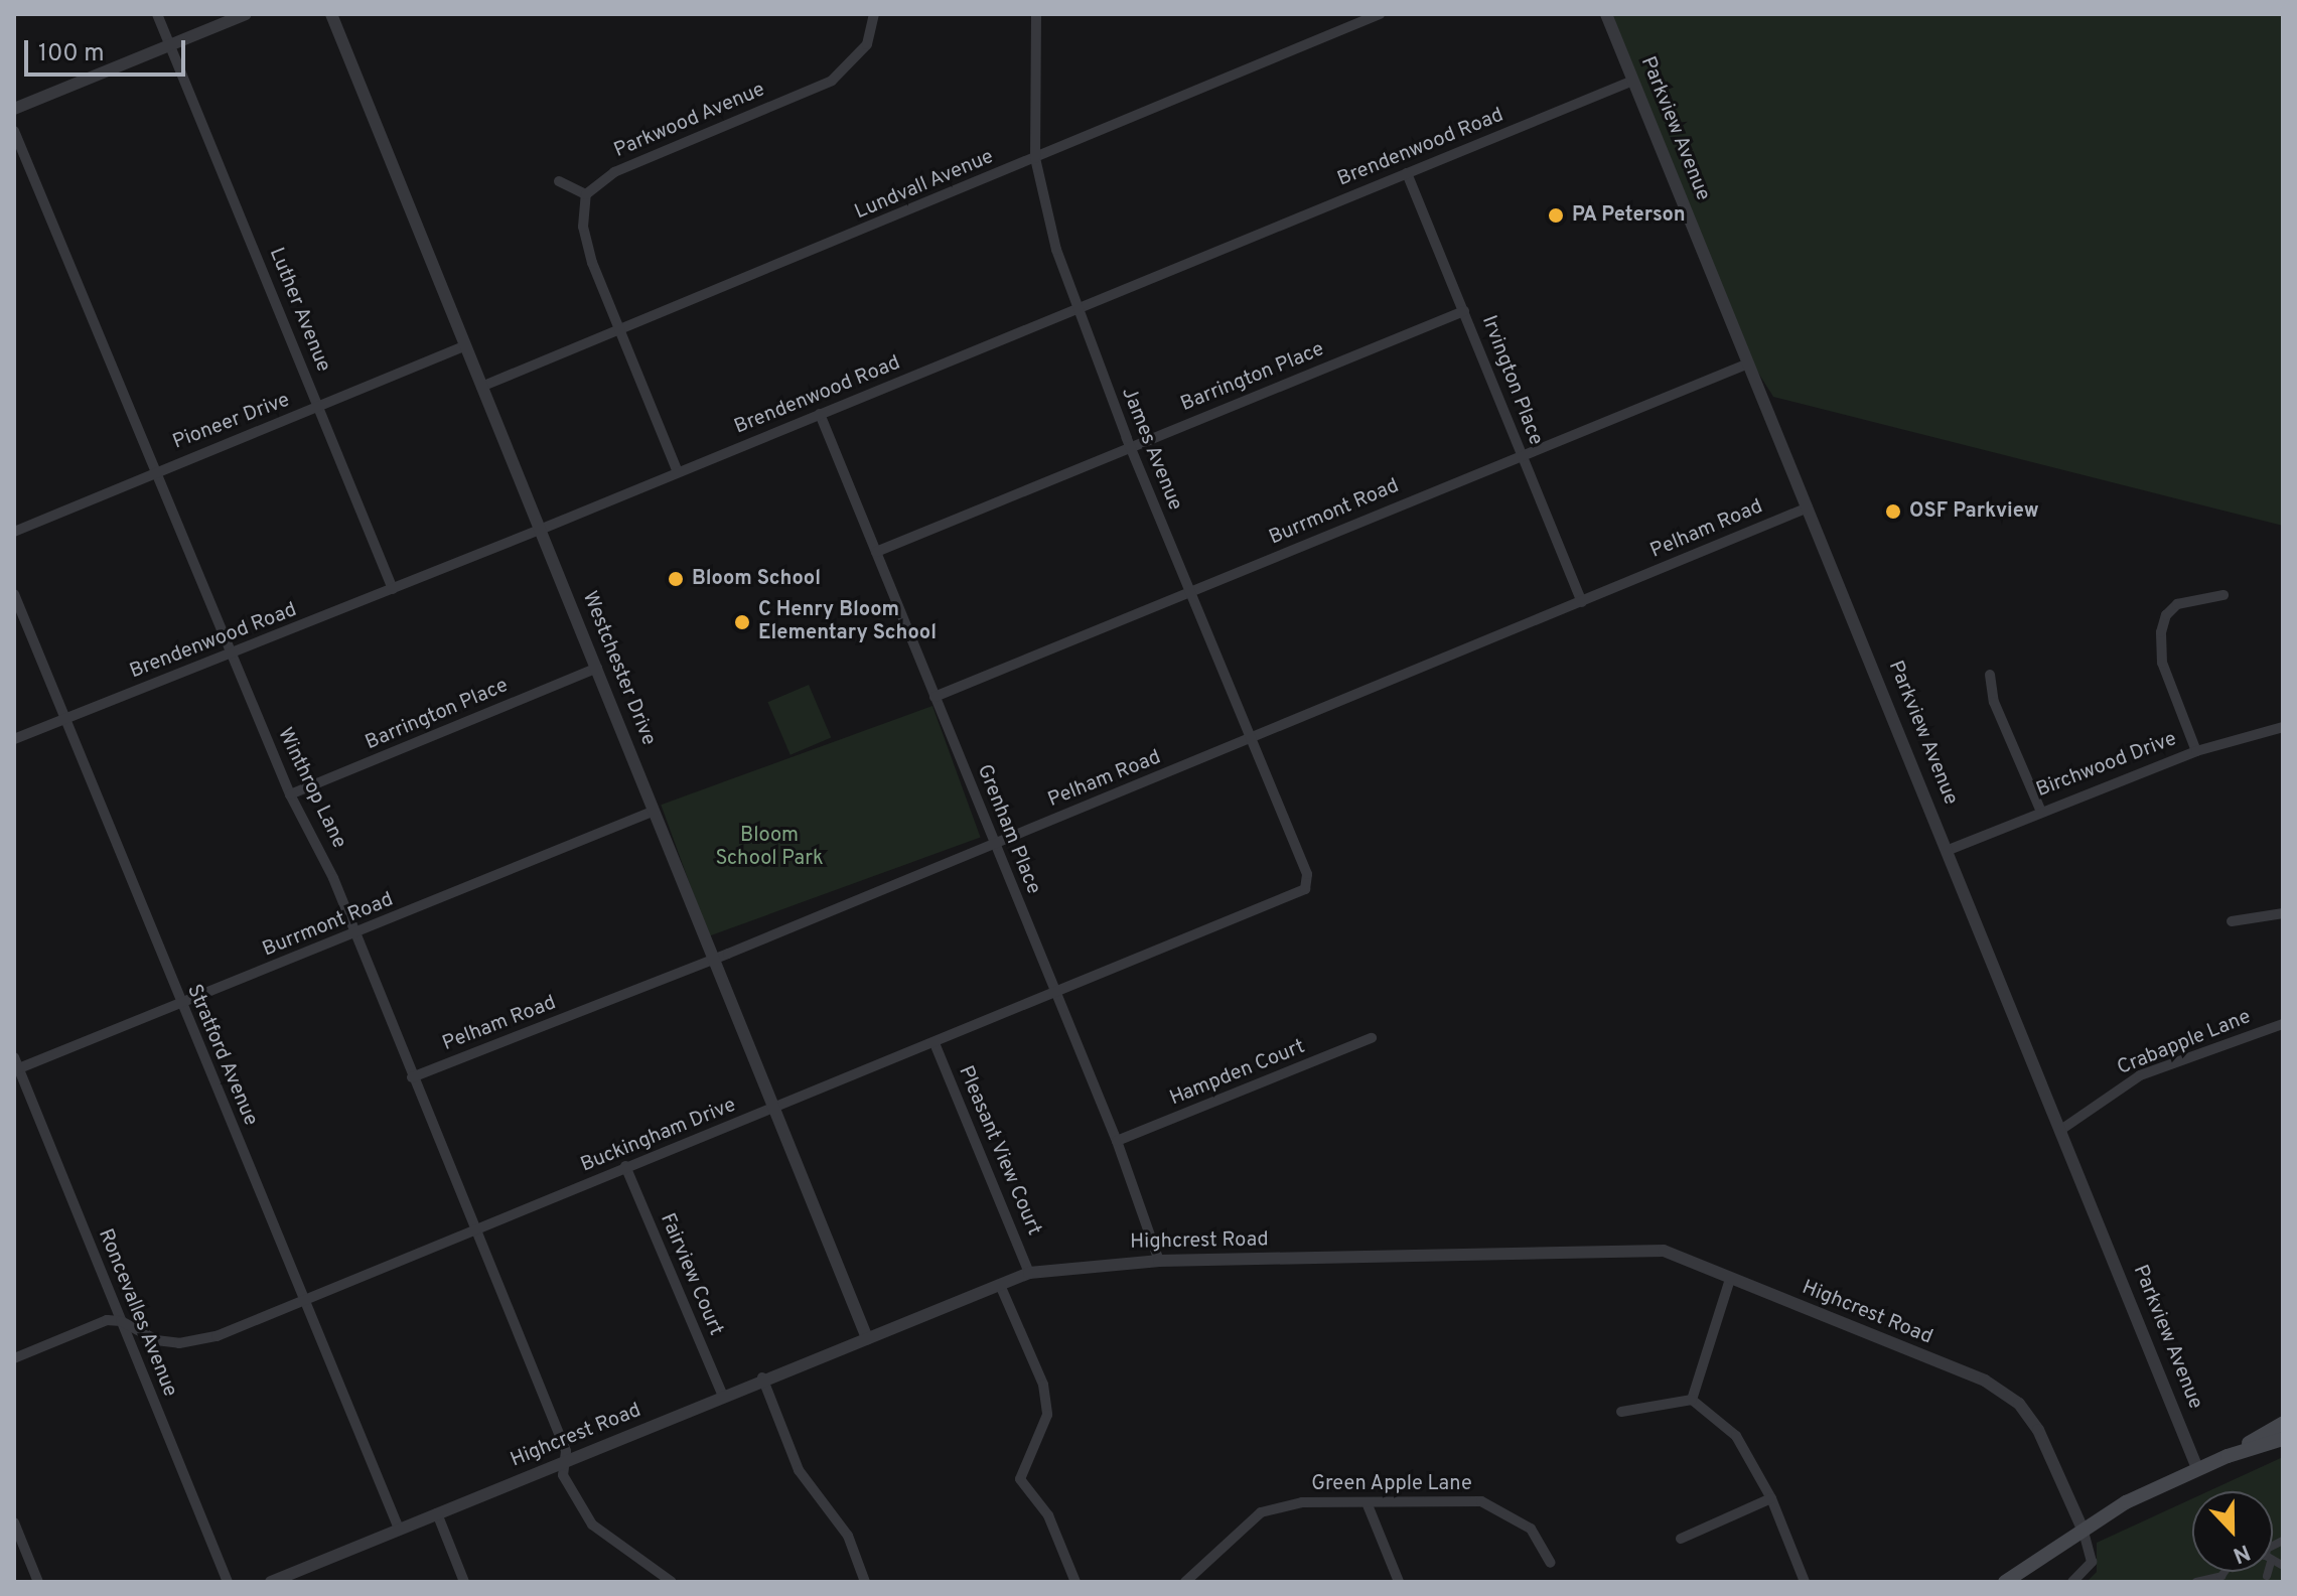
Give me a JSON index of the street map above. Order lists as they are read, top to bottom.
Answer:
{
  "streets": {
    "street": [
      "Parkwood Avenue",
      "Parkview Avenue",
      "Brendenwood Road",
      "Lundvall Avenue",
      "Luther Avenue",
      "Barrington Place",
      "Irvington Place",
      "Pioneer Drive",
      "James Avenue",
      "Burrmont Road",
      "Pelham Road",
      "Westchester Drive",
      "Birchwood Drive",
      "Winthrop Lane",
      "Grenham Place",
      "Crabapple Lane",
      "Stratford Avenue",
      "Hampden Court",
      "Buckingham Drive",
      "Pleasant View Court",
      "Highcrest Road",
      "Fairview Court",
      "Roncevalles Avenue",
      "Green Apple Lane"
    ]
  },
  "crossings": [
    ["Parkview Avenue", "Brendenwood Road"],
    ["Parkview Avenue", "Burrmont Road"],
    ["Parkview Avenue", "Pelham Road"],
    ["Parkview Avenue", "Birchwood Drive"],
    ["Parkview Avenue", "Crabapple Lane"],
    ["Brendenwood Road", "Luther Avenue"],
    ["Brendenwood Road", "Irvington Place"],
    ["Brendenwood Road", "James Avenue"],
    ["Brendenwood Road", "Westchester Drive"],
    ["Brendenwood Road", "Winthrop Lane"],
    ["Brendenwood Road", "Grenham Place"],
    ["Brendenwood Road", "Stratford Avenue"],
    ["Lundvall Avenue", "James Avenue"],
    ["Lundvall Avenue", "Westchester Drive"],
    ["Luther Avenue", "Pioneer Drive"],
    ["Barrington Place", "Irvington Place"],
    ["Barrington Place", "James Avenue"],
    ["Barrington Place", "Westchester Drive"],
    ["Barrington Place", "Winthrop Lane"],
    ["Barrington Place", "Grenham Place"],
    ["Irvington Place", "Burrmont Road"],
    ["Irvington Place", "Pelham Road"],
    ["Pioneer Drive", "Westchester Drive"],
    ["Pioneer Drive", "Winthrop Lane"],
    ["James Avenue", "Burrmont Road"],
    ["James Avenue", "Pelham Road"],
    ["James Avenue", "Buckingham Drive"],
    ["Burrmont Road", "Westchester Drive"],
    ["Burrmont Road", "Winthrop Lane"],
    ["Burrmont Road", "Grenham Place"],
    ["Burrmont Road", "Stratford Avenue"],
    ["Burrmont Road", "Roncevalles Avenue"],
    ["Pelham Road", "Westchester Drive"],
    ["Pelham Road", "Winthrop Lane"],
    ["Pelham Road", "Grenham Place"],
    ["Westchester Drive", "Buckingham Drive"],
    ["Westchester Drive", "Highcrest Road"],
    ["Winthrop Lane", "Buckingham Drive"],
    ["Winthrop Lane", "Highcrest Road"],
    ["Grenham Place", "Hampden Court"],
    ["Grenham Place", "Buckingham Drive"],
    ["Grenham Place", "Highcrest Road"],
    ["Stratford Avenue", "Buckingham Drive"],
    ["Stratford Avenue", "Highcrest Road"],
    ["Buckingham Drive", "Pleasant View Court"],
    ["Buckingham Drive", "Fairview Court"],
    ["Buckingham Drive", "Roncevalles Avenue"],
    ["Pleasant View Court", "Highcrest Road"],
    ["Highcrest Road", "Fairview Court"]
  ],
  "parks": ["Bloom School Park"],
  "places": [
    "PA Peterson",
    "OSF Parkview",
    "Bloom School",
    "C Henry Bloom Elementary School"
  ],
  "scale_bar": "100 m",
  "north": "bottom"
}
